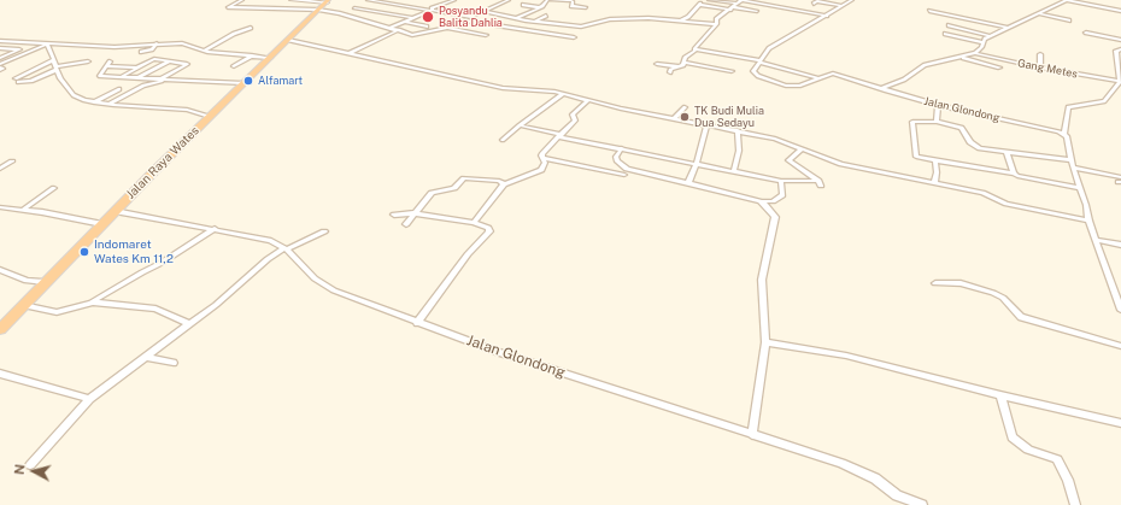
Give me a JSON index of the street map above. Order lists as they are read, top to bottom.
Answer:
{
  "streets": {
    "highway": ["Jalan Raya Wates"],
    "street": ["Gang Metes", "Jalan Glondong"]
  },
  "crossings": [
    ["Jalan Glondong", "Jalan Raya Wates"]
  ],
  "places": [
    "Posyandu Balita Dahlia",
    "Alfamart",
    "TK Budi Mulia Dua Sedayu",
    "Indomaret Wates Km 11,2"
  ],
  "north": "left"
}
